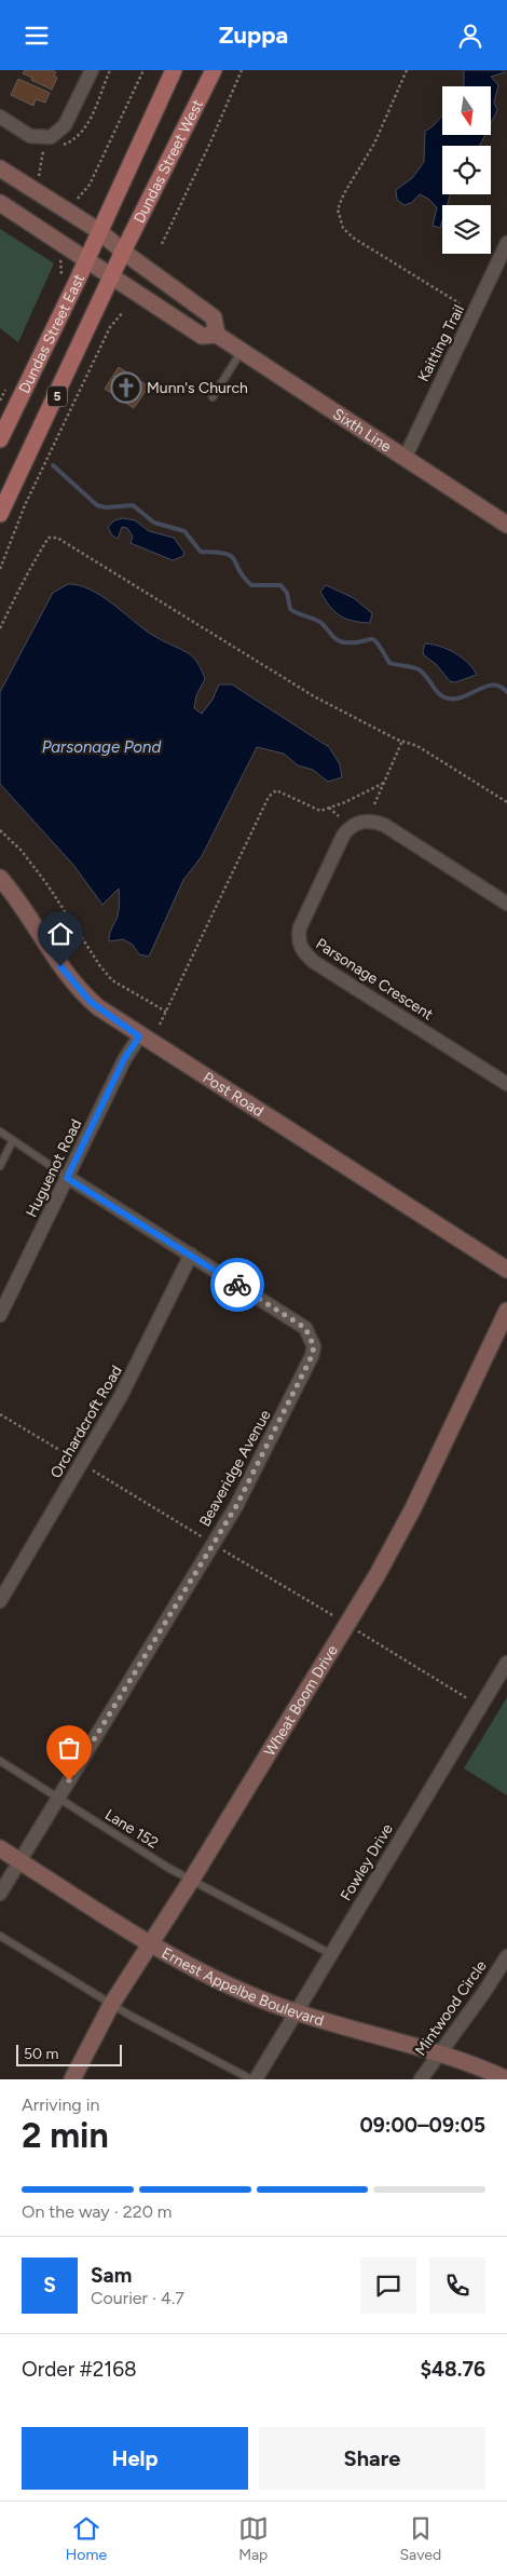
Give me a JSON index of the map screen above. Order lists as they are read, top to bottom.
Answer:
{
  "streets": {
    "main road": ["Dundas Street West", "Dundas Street East", "5"],
    "street": [
      "Kaitting Trail",
      "Sixth Line",
      "Parsonage Crescent",
      "Post Road",
      "Huguenot Road",
      "Orchardcroft Road",
      "Beaveridge Avenue",
      "Wheat Boom Drive",
      "Fowley Drive",
      "Ernest Appelbe Boulevard",
      "Mintwood Circle"
    ],
    "lane": ["Lane 152"]
  },
  "crossings": [
    ["Dundas Street West", "5"],
    ["Dundas Street East", "5"],
    ["Dundas Street East", "Sixth Line"],
    ["Kaitting Trail", "Sixth Line"],
    ["5", "Sixth Line"],
    ["Post Road", "Huguenot Road"],
    ["Huguenot Road", "Beaveridge Avenue"],
    ["Orchardcroft Road", "Beaveridge Avenue"],
    ["Beaveridge Avenue", "Lane 152"],
    ["Beaveridge Avenue", "Ernest Appelbe Boulevard"],
    ["Wheat Boom Drive", "Lane 152"],
    ["Wheat Boom Drive", "Ernest Appelbe Boulevard"],
    ["Lane 152", "Fowley Drive"],
    ["Fowley Drive", "Ernest Appelbe Boulevard"],
    ["Ernest Appelbe Boulevard", "Mintwood Circle"]
  ],
  "water": ["Parsonage Pond"],
  "places": {
    "church": ["Munn's Church"]
  },
  "scale_bar": "50 m",
  "north": "bottom",
  "page": {
    "header": "Zuppa",
    "scale": "50 m",
    "heading": ["2 min", "Arriving in", "09:00–09:05"],
    "panel": [
      "Sam",
      "Courier · 4.7",
      "Order #2168",
      "$48.76"
    ],
    "bar": "On the way · 220 m",
    "round": "S",
    "buttons": ["Help", "Share"],
    "tabs": ["Home", "Map", "Saved"]
  }
}
